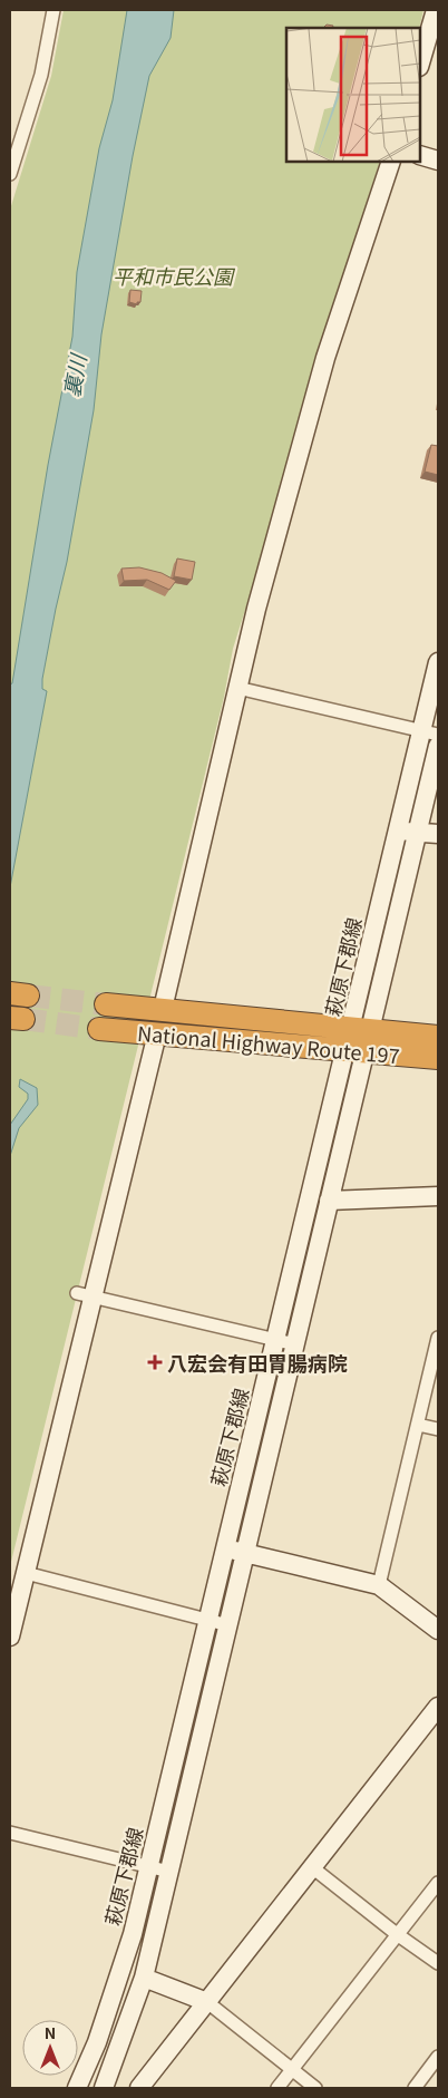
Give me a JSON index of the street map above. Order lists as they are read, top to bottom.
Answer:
{
  "streets": {
    "highway": ["National Highway Route 197"],
    "main road": ["萩原下郡線"]
  },
  "crossings": [
    ["萩原下郡線", "National Highway Route 197"]
  ],
  "water": ["裏川"],
  "parks": ["平和市民公園"],
  "places": {
    "health": ["八宏会有田胃腸病院"]
  },
  "north": "top"
}
